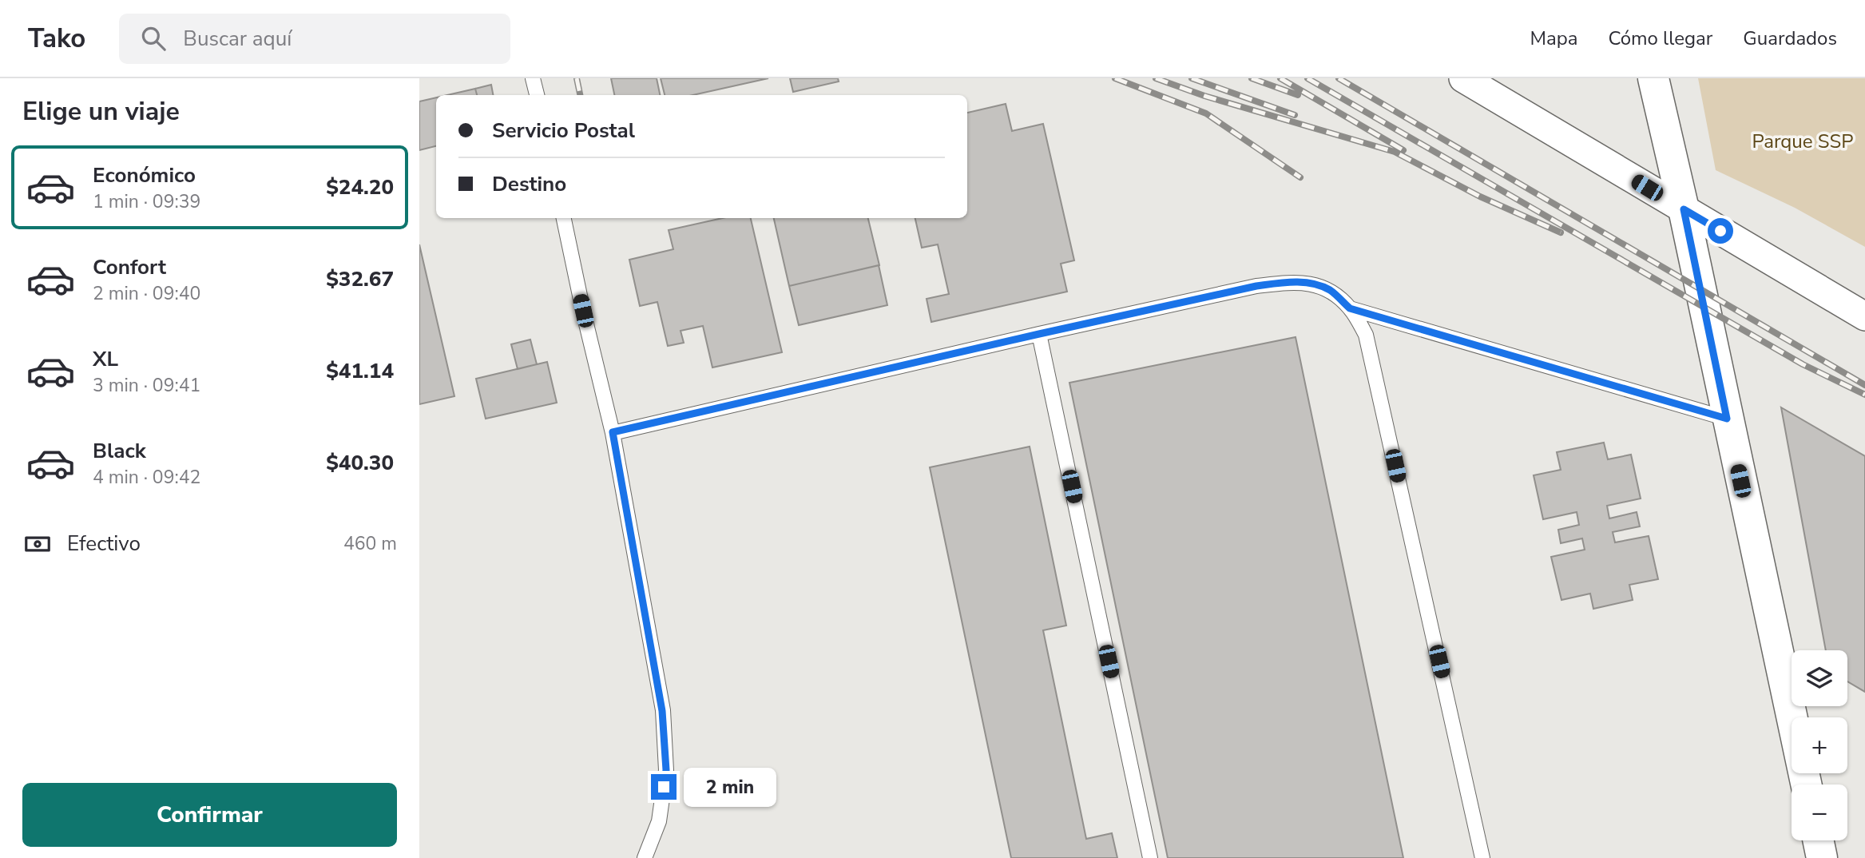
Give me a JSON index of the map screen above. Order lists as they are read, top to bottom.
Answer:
{
  "parks": ["Parque SSP"],
  "page": {
    "header": "Tako",
    "search": "Buscar aquí",
    "nav": ["Mapa", "Cómo llegar", "Guardados"],
    "heading": "Elige un viaje",
    "banner": ["Servicio Postal", "Destino"],
    "list": [
      {
        "name": "Económico",
        "note": "1 min · 09:39",
        "value": "$24.20"
      },
      {
        "name": "Confort",
        "note": "2 min · 09:40",
        "value": "$32.67"
      },
      {
        "name": "XL",
        "note": "3 min · 09:41",
        "value": "$41.14"
      },
      {
        "name": "Black",
        "note": "4 min · 09:42",
        "value": "$40.30"
      }
    ],
    "pay": ["Efectivo", "460 m"],
    "map_buttons": ["+", "−"],
    "bubble": "2 min",
    "buttons": "Confirmar"
  }
}
